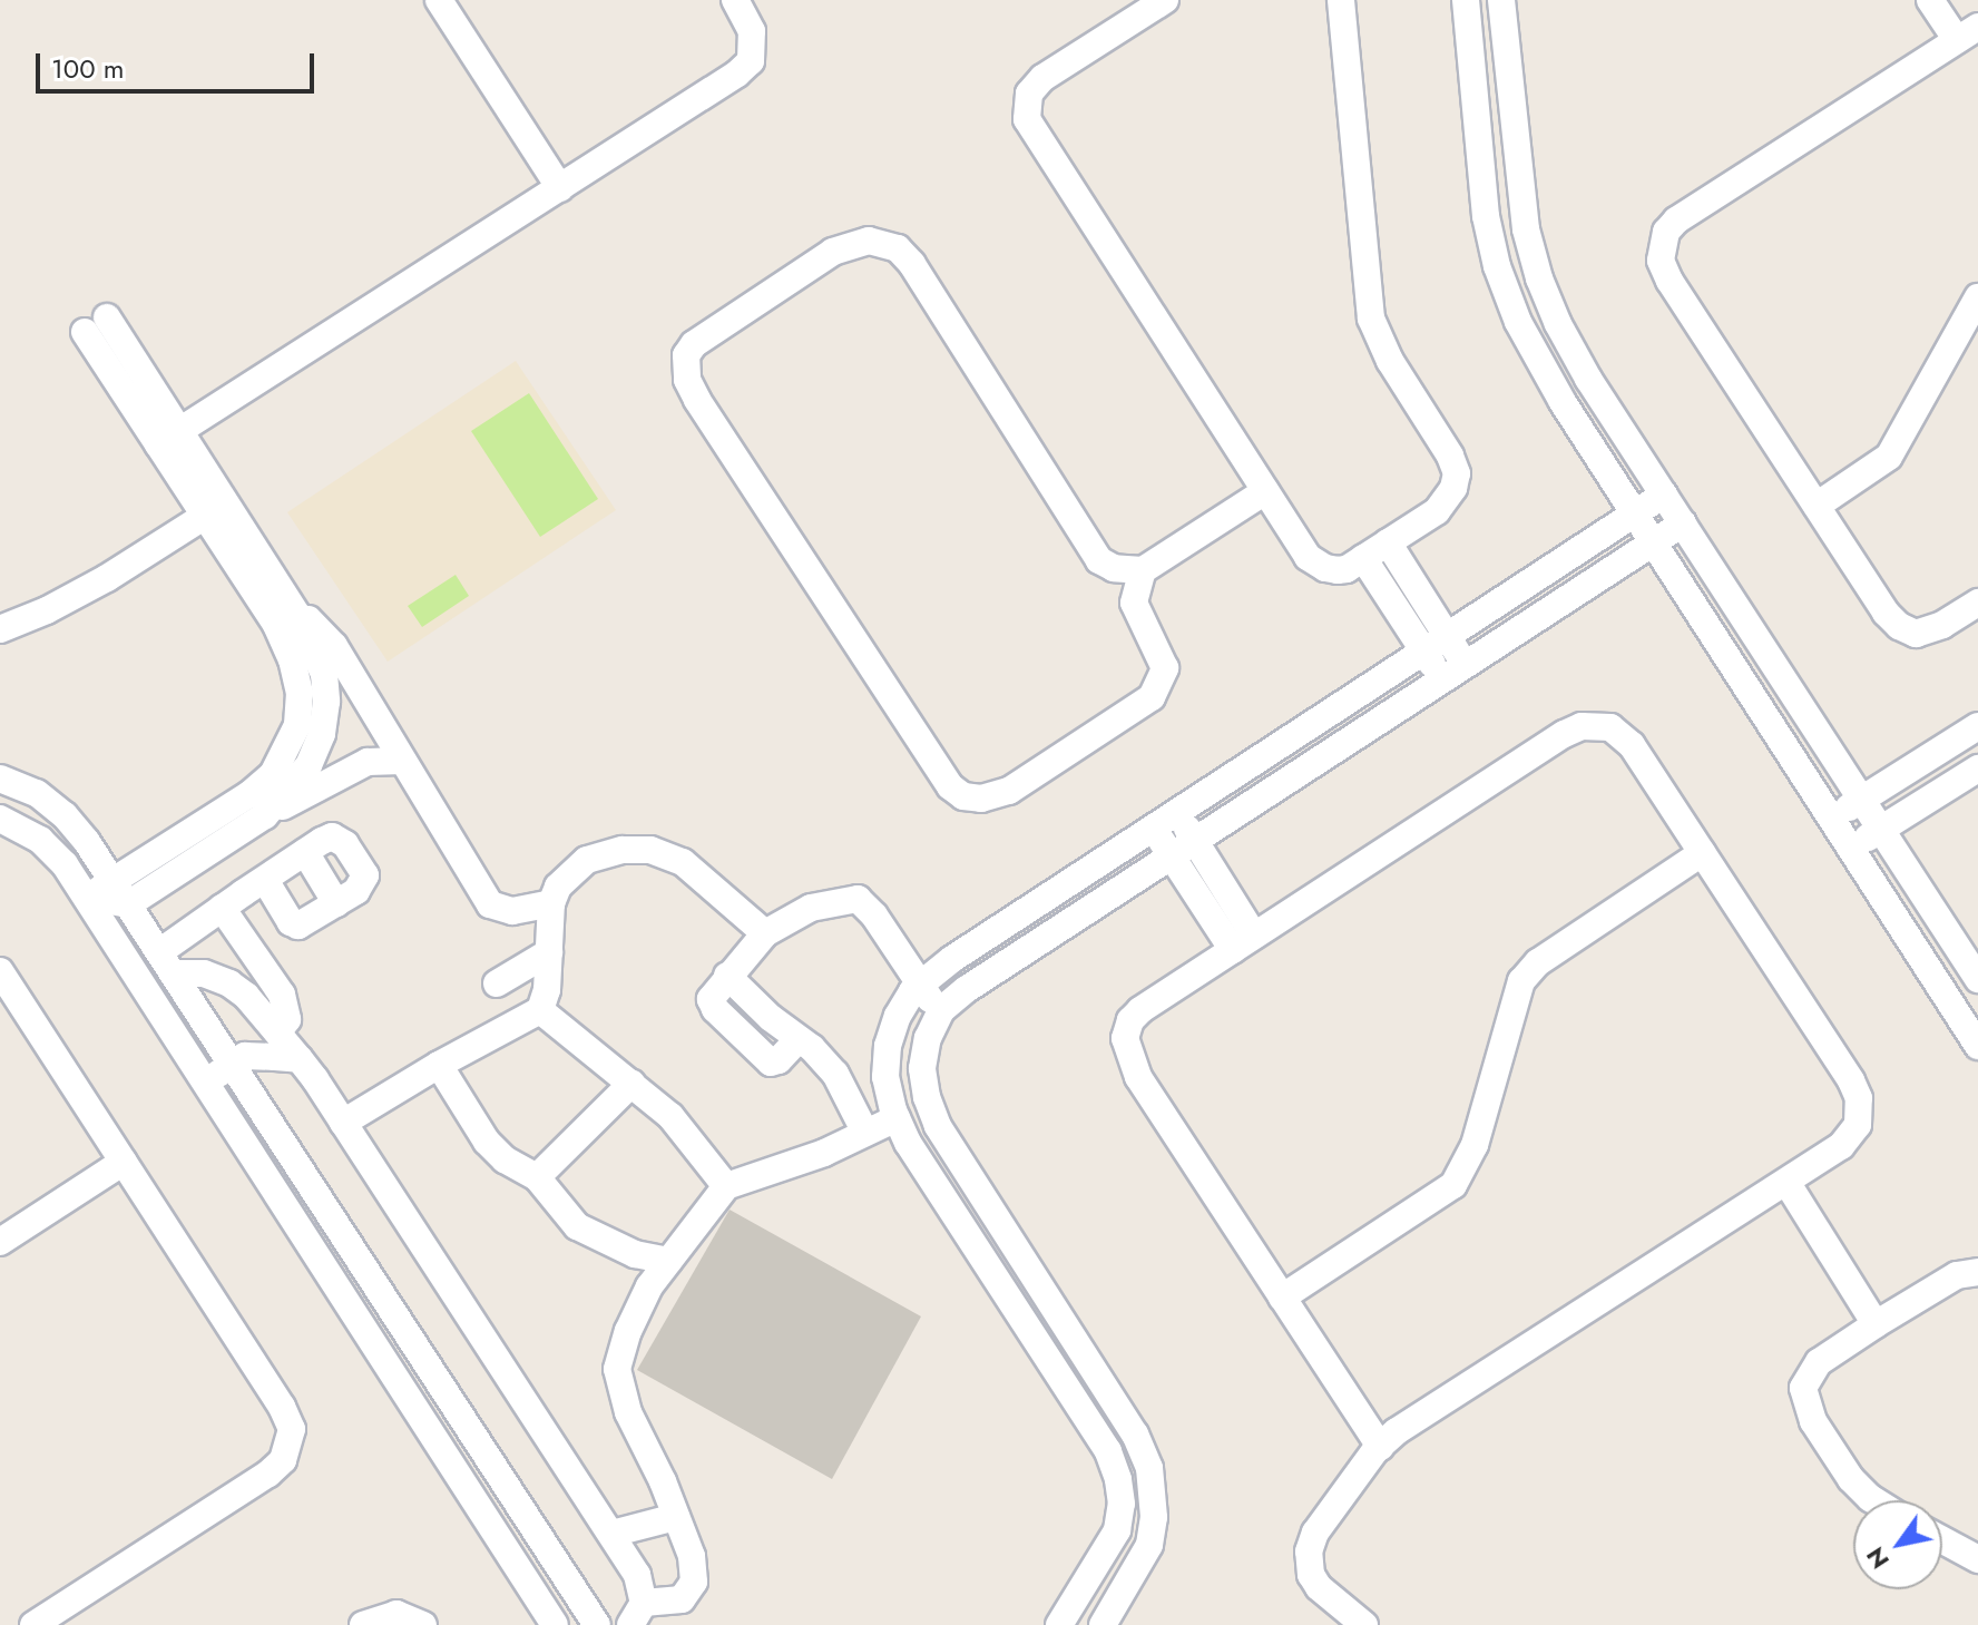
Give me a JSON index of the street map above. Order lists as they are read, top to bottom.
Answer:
{
  "scale_bar": "100 m",
  "north": "bottom left"
}
